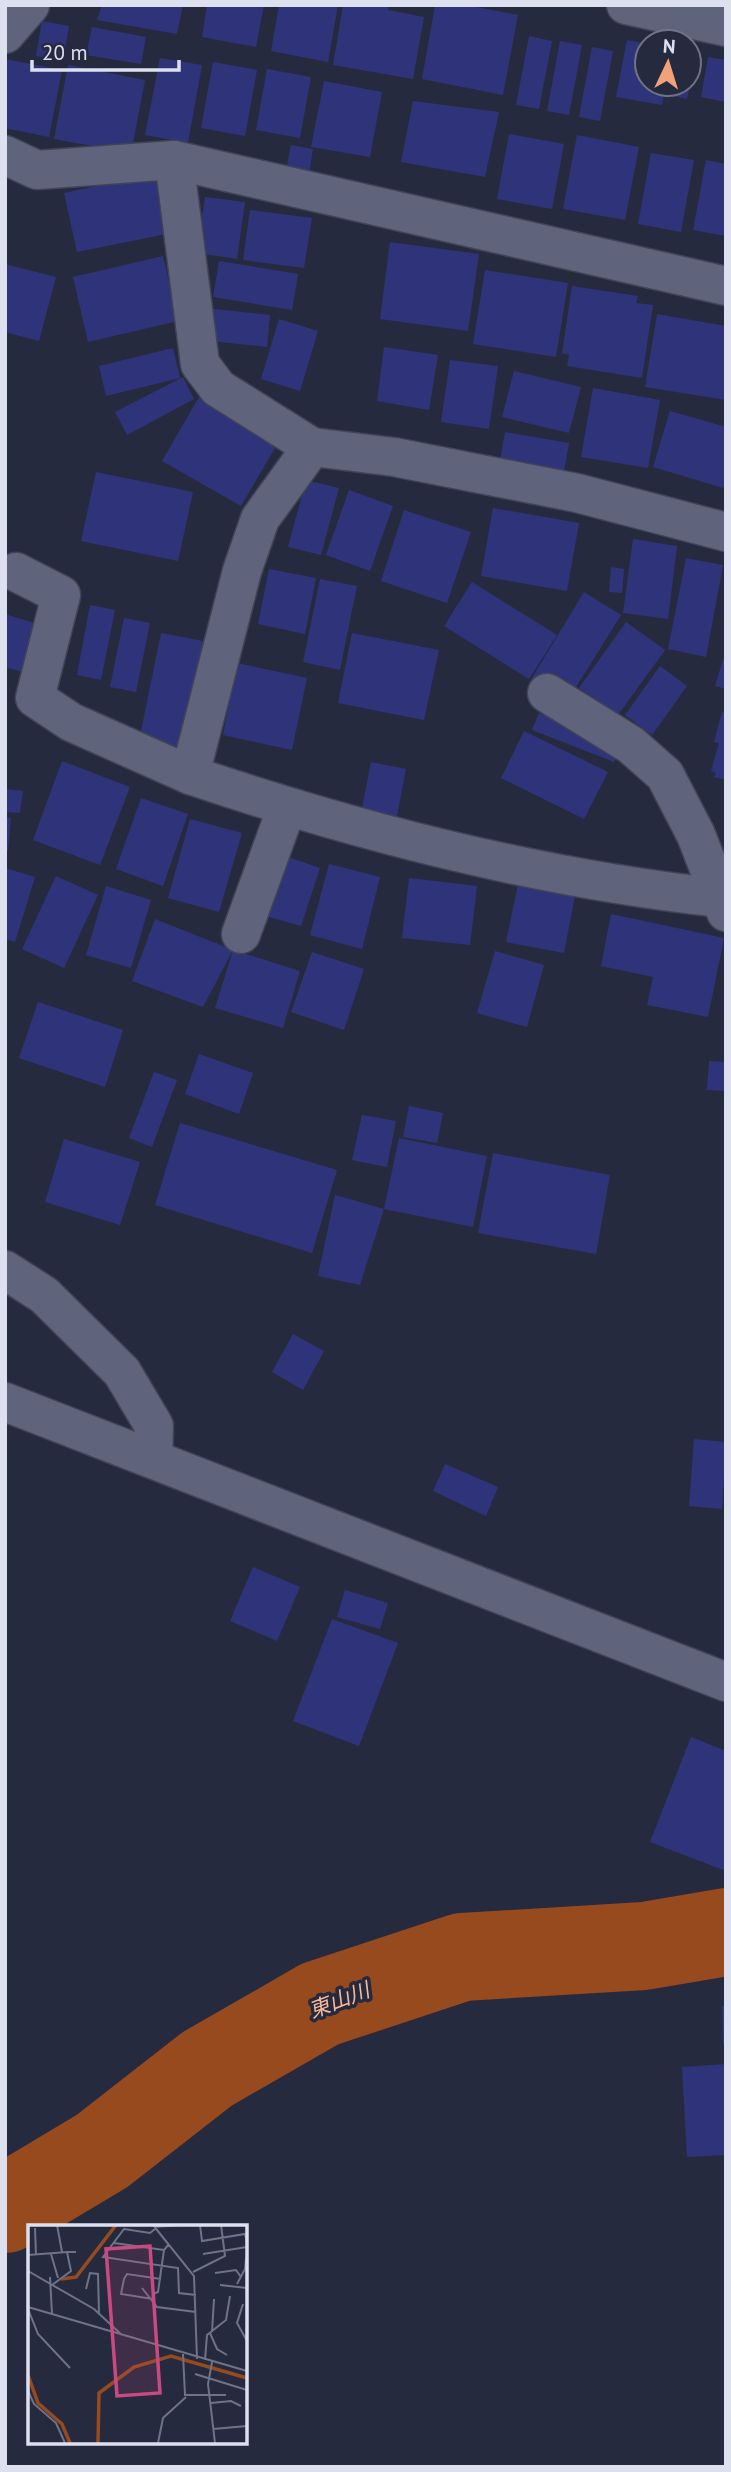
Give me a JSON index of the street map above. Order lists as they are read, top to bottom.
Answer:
{
  "water": ["東山川"],
  "scale_bar": "20 m",
  "north": "top"
}
